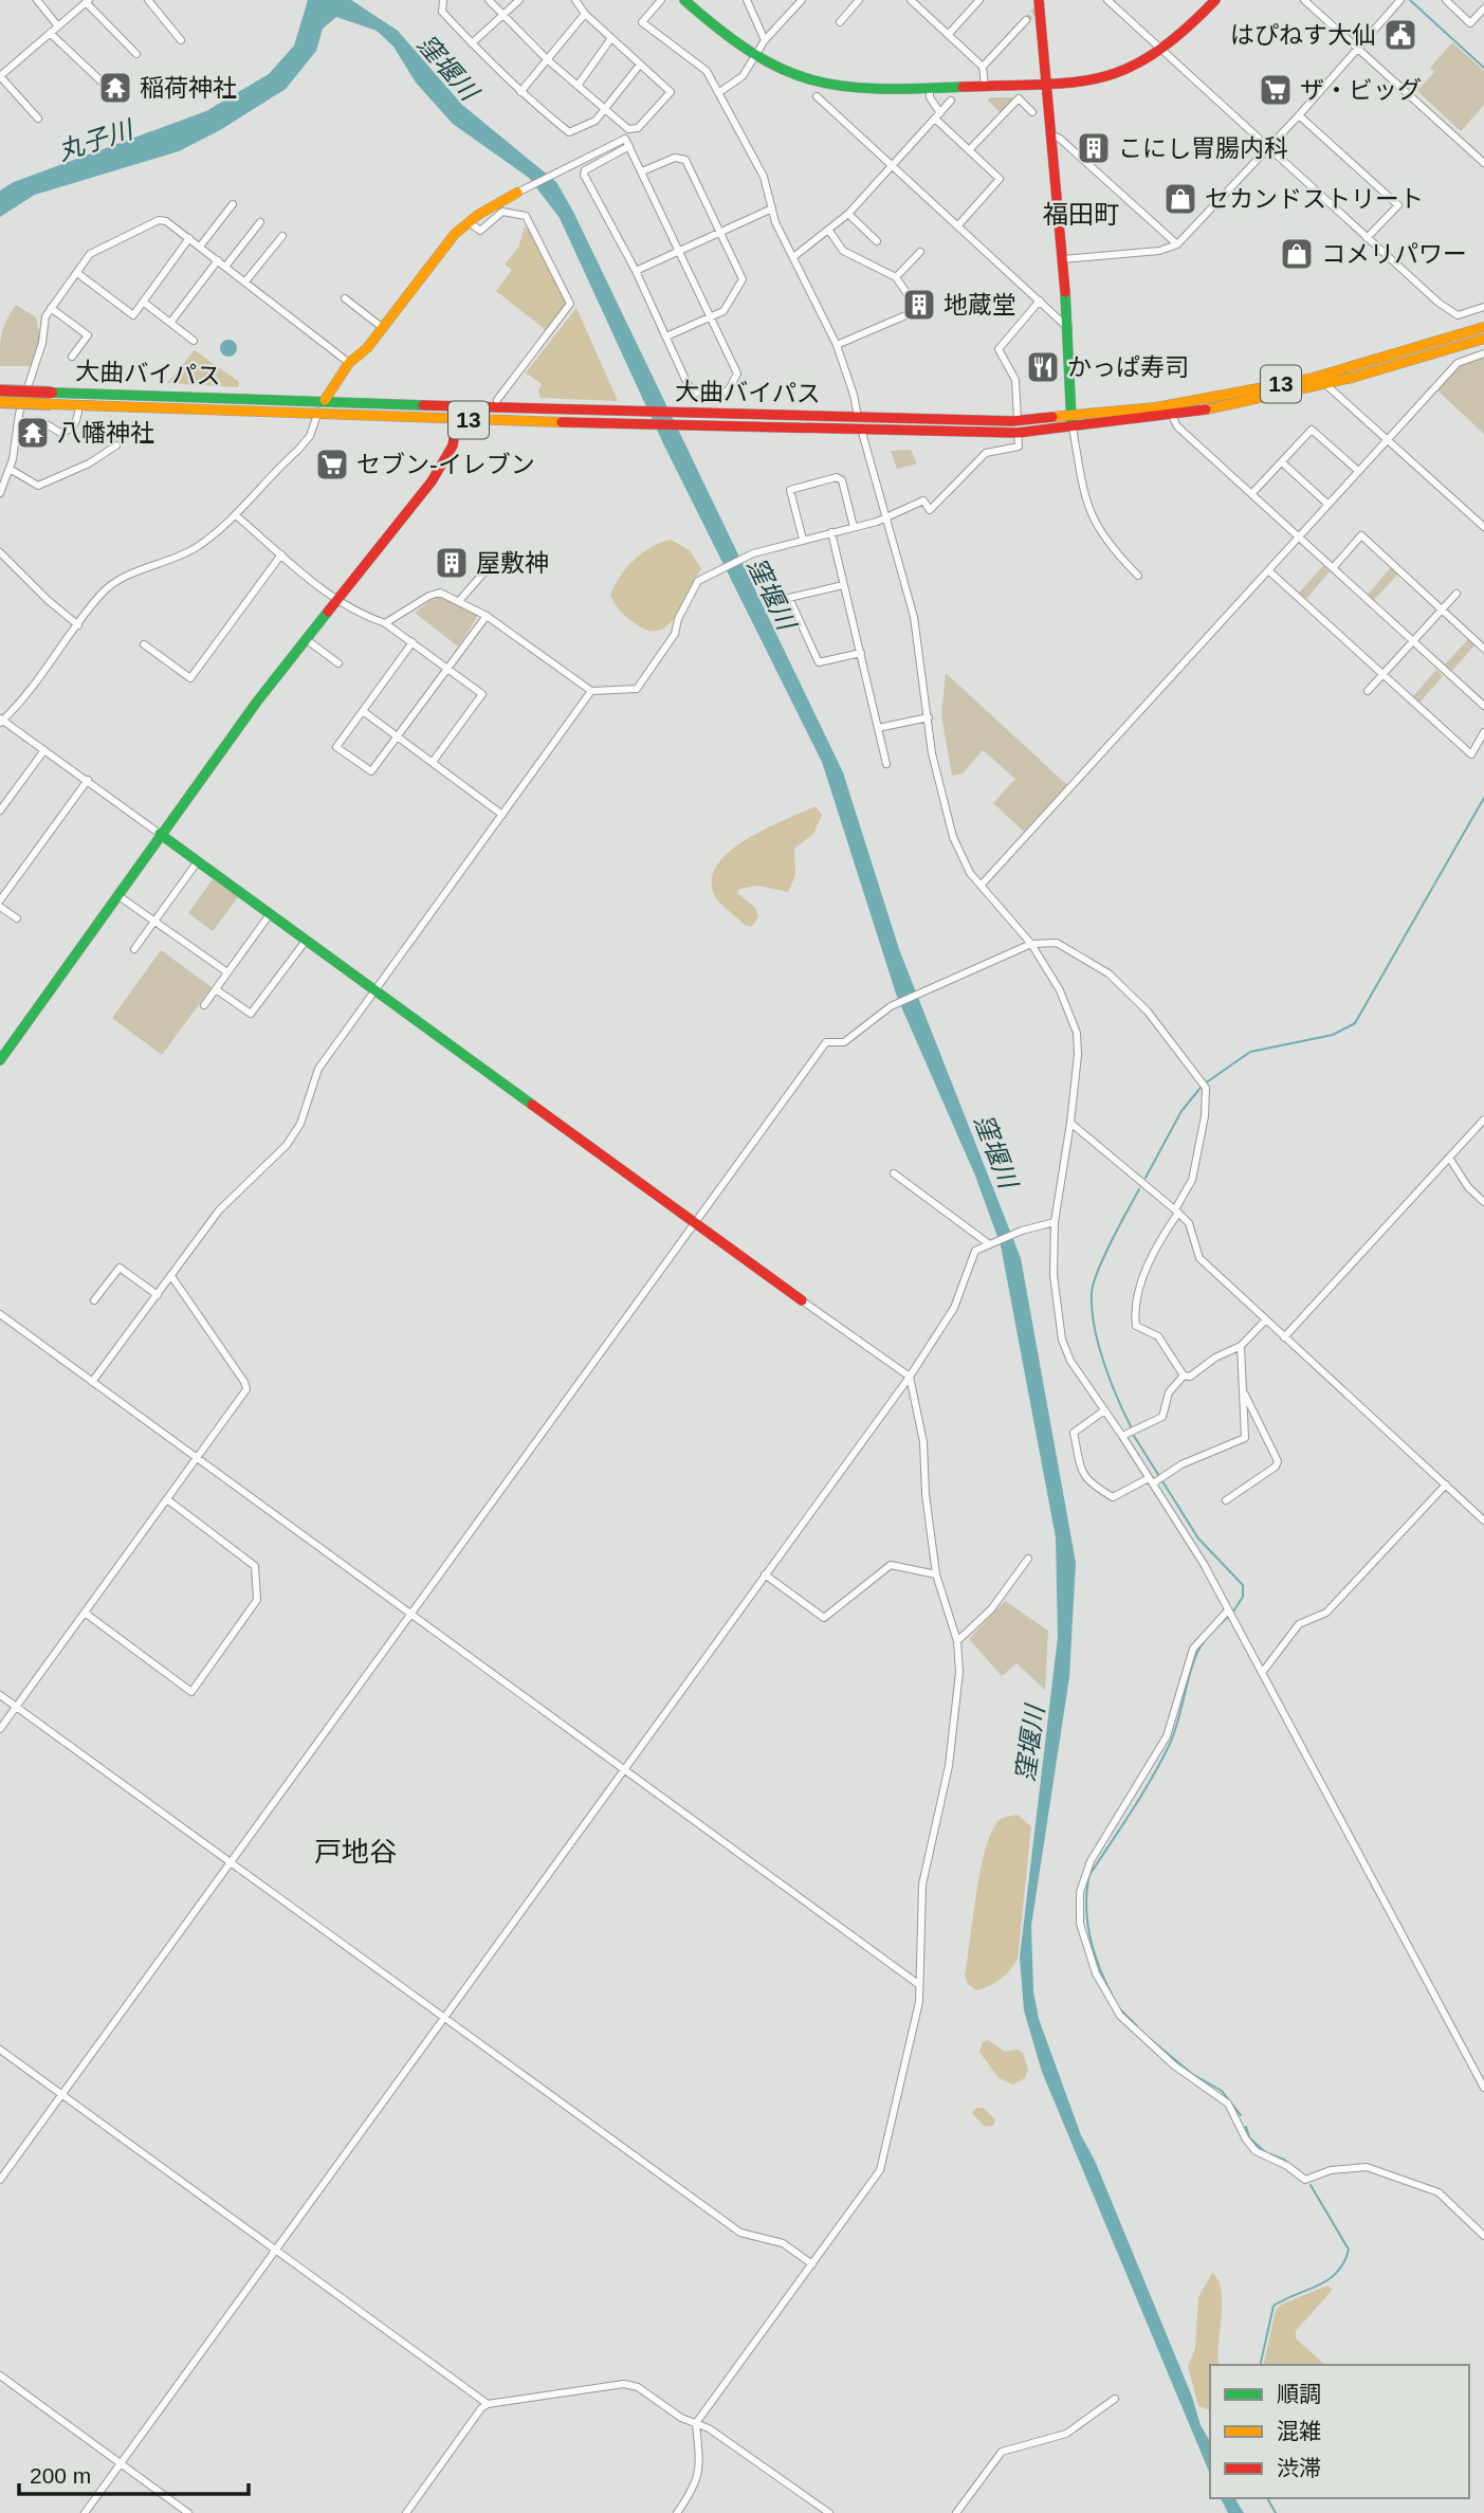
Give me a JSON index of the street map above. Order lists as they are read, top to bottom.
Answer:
{
  "streets": {
    "main road": ["大曲バイパス", "13"]
  },
  "districts": ["福田町", "戸地谷"],
  "water": ["窪堰川", "丸子川"],
  "places": {
    "public building": ["はぴねす大仙"],
    "temple": ["稲荷神社", "八幡神社"],
    "supermarket": ["ザ・ビッグ", "セブン-イレブン"],
    "building": ["こにし胃腸内科", "地蔵堂", "屋敷神"],
    "shop": ["セカンドストリート", "コメリパワー"],
    "restaurant": ["かっぱ寿司"]
  },
  "legend": ["順調", "混雑", "渋滞"],
  "scale_bar": "200 m"
}
